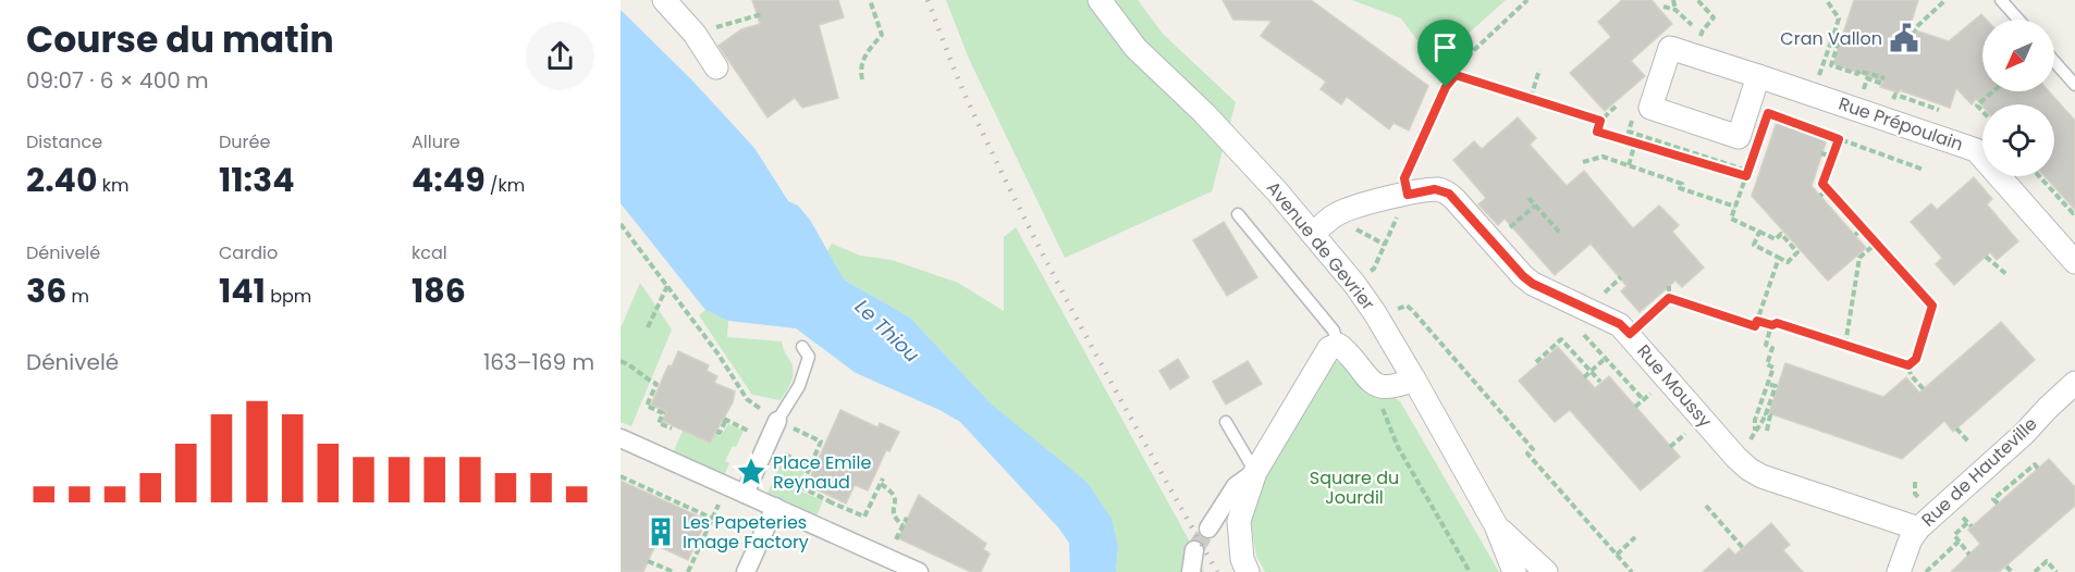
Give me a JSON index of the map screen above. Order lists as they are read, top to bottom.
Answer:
{
  "streets": {
    "street": [
      "Rue Prépoulain",
      "Avenue de Gevrier",
      "Rue Moussy",
      "Rue de Hauteville"
    ]
  },
  "crossings": [
    ["Avenue de Gevrier", "Rue Moussy"],
    ["Rue Moussy", "Rue de Hauteville"]
  ],
  "water": ["Le Thiou"],
  "parks": ["Square du Jourdil"],
  "places": {
    "public building": ["Cran Vallon"],
    "place": ["Place Emile Reynaud"],
    "building": ["Les Papeteries Image Factory"]
  },
  "north": "bottom left",
  "page": {
    "heading": ["Course du matin", "09:07 · 6 × 400 m"],
    "stats": [
      ["Distance", "2.40 km"],
      ["Durée", "11:34"],
      ["Allure", "4:49 /km"],
      ["Dénivelé", "36 m"],
      ["Cardio", "141 bpm"],
      ["kcal", "186"]
    ],
    "chart": ["Dénivelé", "163–169 m"]
  }
}
